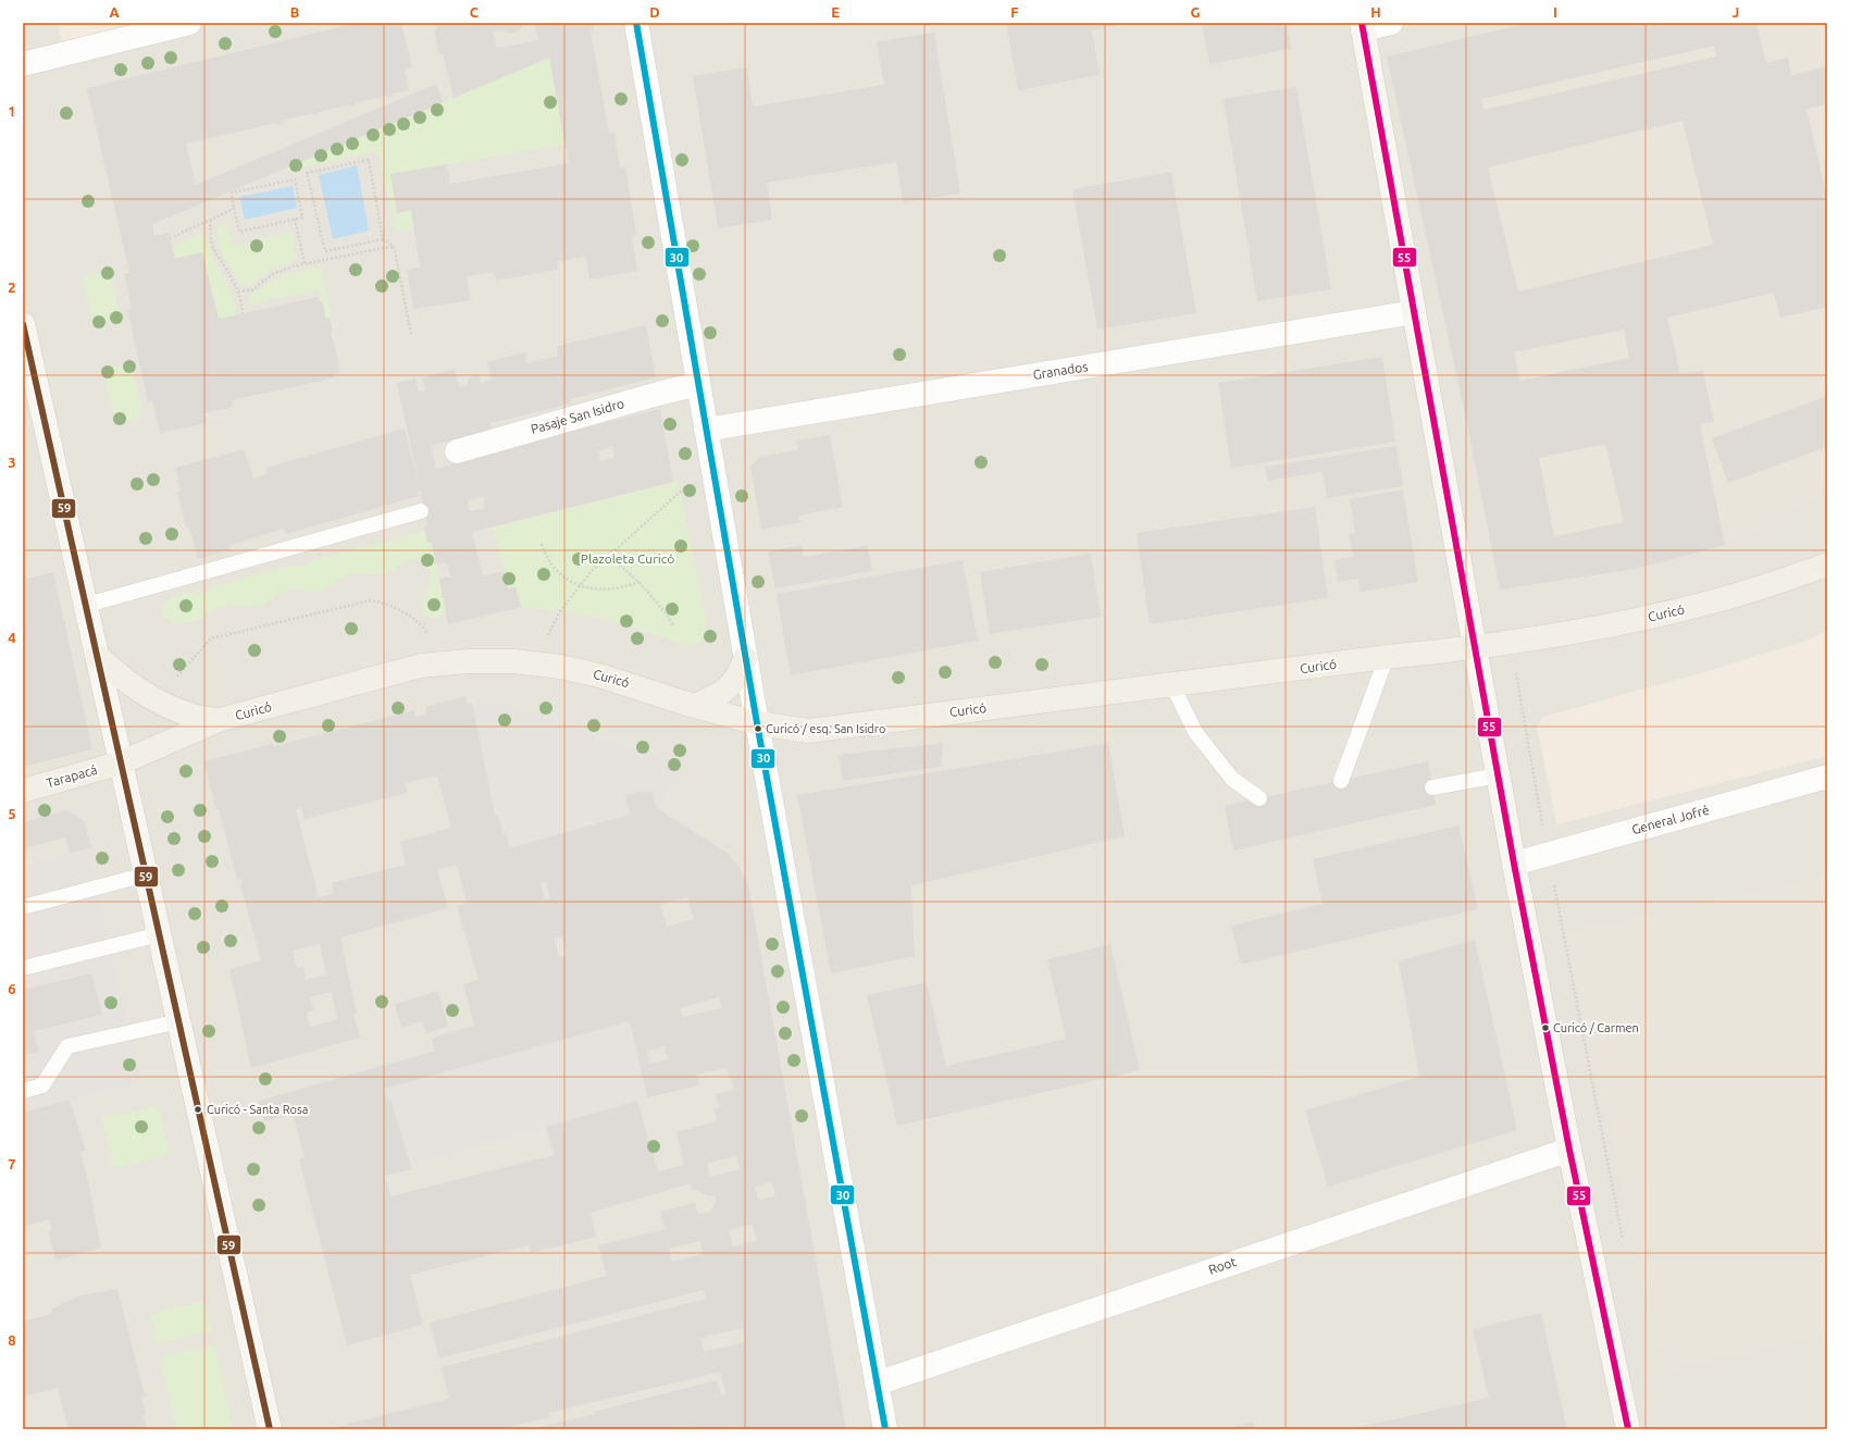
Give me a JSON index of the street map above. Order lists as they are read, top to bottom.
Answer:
{
  "streets": {
    "main road": ["Curicó", "Tarapacá"],
    "street": [
      "Granados",
      "Pasaje San Isidro",
      "General Jofré",
      "Root"
    ]
  },
  "crossings": [
    ["Curicó", "Tarapacá"]
  ],
  "parks": ["Plazoleta Curicó"],
  "places": ["Curicó / esq. San Isidro", "Curicó / Carmen", "Curicó - Santa Rosa"],
  "lines": ["transit line 30", "transit line 55", "transit line 59"],
  "grid": {
    "columns": [
      "A",
      "B",
      "C",
      "D",
      "E",
      "F",
      "G",
      "H",
      "I",
      "J"
    ],
    "rows": [
      "1",
      "2",
      "3",
      "4",
      "5",
      "6",
      "7",
      "8"
    ]
  }
}
